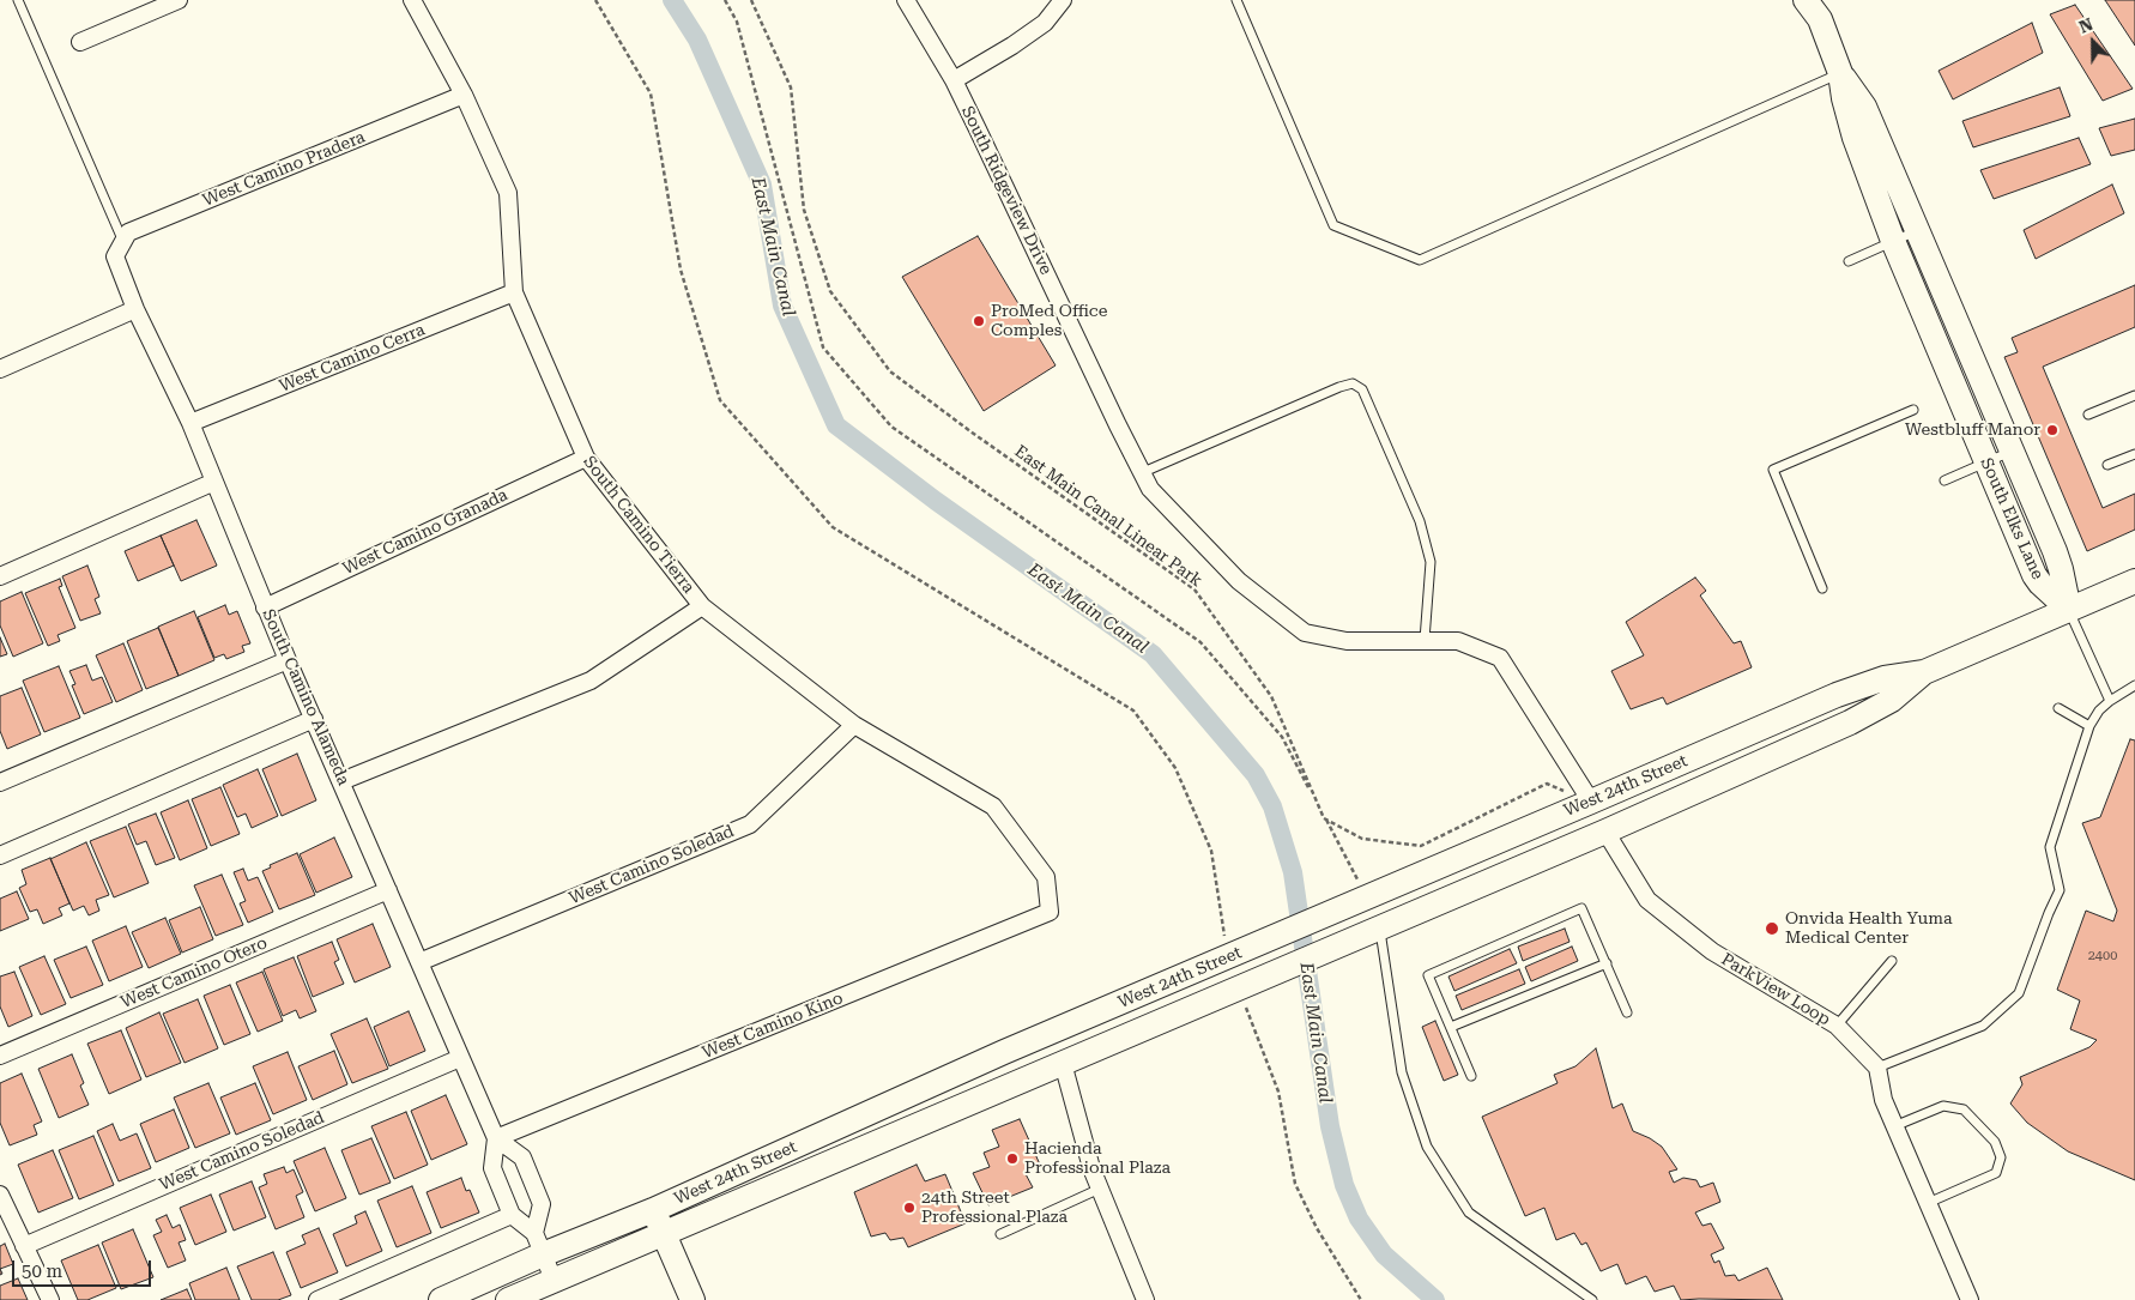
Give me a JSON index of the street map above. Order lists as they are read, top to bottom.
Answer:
{
  "streets": {
    "main road": ["South Elks Lane", "West 24th Street"],
    "street": [
      "West Camino Pradera",
      "South Ridgeview Drive",
      "West Camino Cerra",
      "South Camino Tierra",
      "West Camino Granada",
      "South Camino Alameda",
      "West Camino Soledad",
      "West Camino Otero",
      "ParkView Loop",
      "West Camino Kino"
    ],
    "path": ["East Main Canal Linear Park"]
  },
  "crossings": [
    ["West Camino Pradera", "South Camino Tierra"],
    ["West Camino Pradera", "South Camino Alameda"],
    ["South Ridgeview Drive", "East Main Canal Linear Park"],
    ["South Ridgeview Drive", "West 24th Street"],
    ["West Camino Cerra", "South Camino Tierra"],
    ["West Camino Cerra", "South Camino Alameda"],
    ["East Main Canal Linear Park", "West 24th Street"],
    ["South Elks Lane", "West 24th Street"],
    ["South Camino Tierra", "West Camino Granada"],
    ["South Camino Tierra", "West Camino Soledad"],
    ["South Camino Tierra", "West Camino Kino"],
    ["West Camino Granada", "South Camino Alameda"],
    ["South Camino Alameda", "West Camino Soledad"],
    ["South Camino Alameda", "West Camino Otero"],
    ["South Camino Alameda", "West Camino Kino"],
    ["West 24th Street", "ParkView Loop"]
  ],
  "water": ["East Main Canal"],
  "places": [
    "ProMed Office Comples",
    "Westbluff Manor",
    "Onvida Health Yuma Medical Center",
    "Hacienda Professional Plaza",
    "24th Street Professional Plaza"
  ],
  "house_numbers": ["2400"],
  "scale_bar": "50 m",
  "north": "top left"
}
